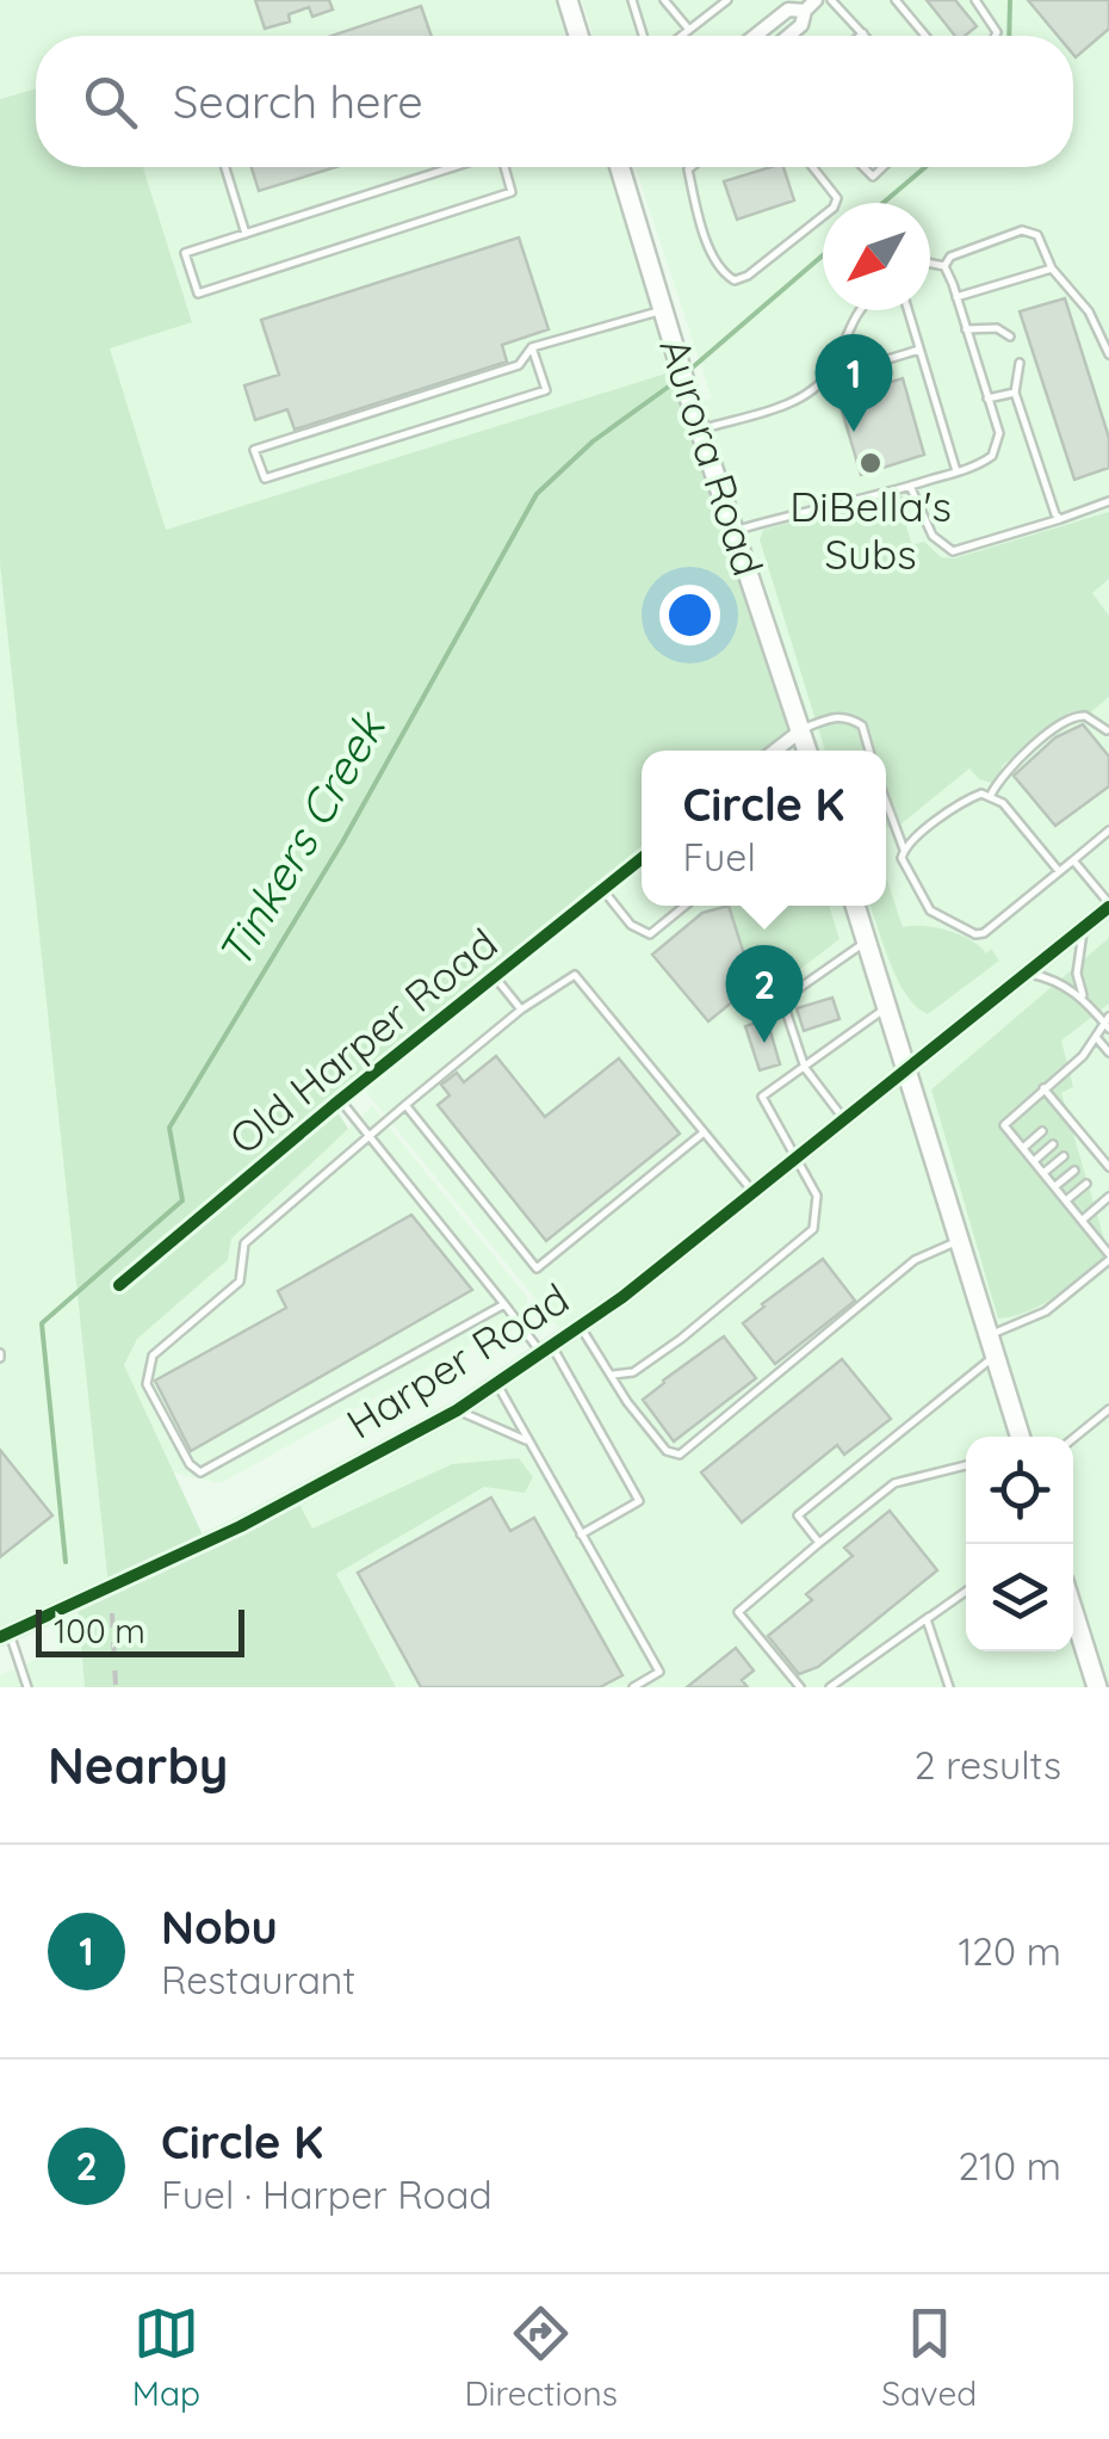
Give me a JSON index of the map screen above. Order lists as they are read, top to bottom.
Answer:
{
  "streets": {
    "main road": ["Aurora Road"],
    "street": ["Old Harper Road", "Harper Road"]
  },
  "water": ["Tinkers Creek"],
  "places": ["DiBella's Subs"],
  "scale_bar": "100 m",
  "north": "bottom left",
  "page": {
    "search": "Search here",
    "pins": ["1", "2"],
    "popup": ["Circle K", "Fuel"],
    "scale": "100 m",
    "heading": ["Nearby", "2 results"],
    "list": [
      {
        "mark": "1",
        "name": "Nobu",
        "note": "Restaurant",
        "value": "120 m"
      },
      {
        "mark": "2",
        "name": "Circle K",
        "note": "Fuel · Harper Road",
        "value": "210 m"
      }
    ],
    "nav": ["Map", "Directions", "Saved"]
  }
}
